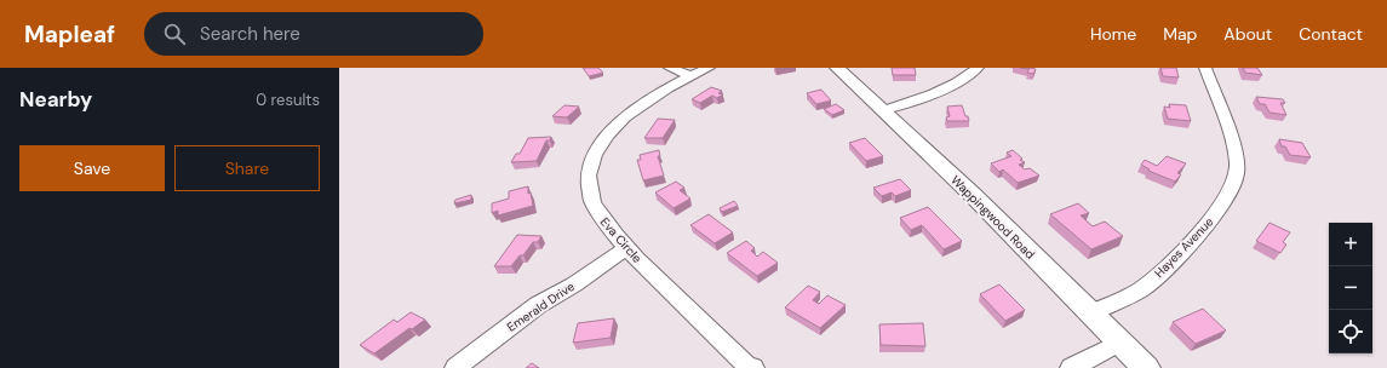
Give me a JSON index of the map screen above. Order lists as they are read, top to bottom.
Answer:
{
  "streets": {
    "main road": ["Wappingwood Road"],
    "street": ["Eva Circle", "Hayes Avenue", "Emerald Drive"]
  },
  "crossings": [
    ["Wappingwood Road", "Hayes Avenue"],
    ["Eva Circle", "Emerald Drive"]
  ],
  "page": {
    "header": "Mapleaf",
    "search": "Search here",
    "nav": [
      "Home",
      "Map",
      "About",
      "Contact"
    ],
    "heading": ["Nearby", "0 results"],
    "buttons": ["Save", "Share"],
    "map_buttons": ["+", "−"]
  }
}
